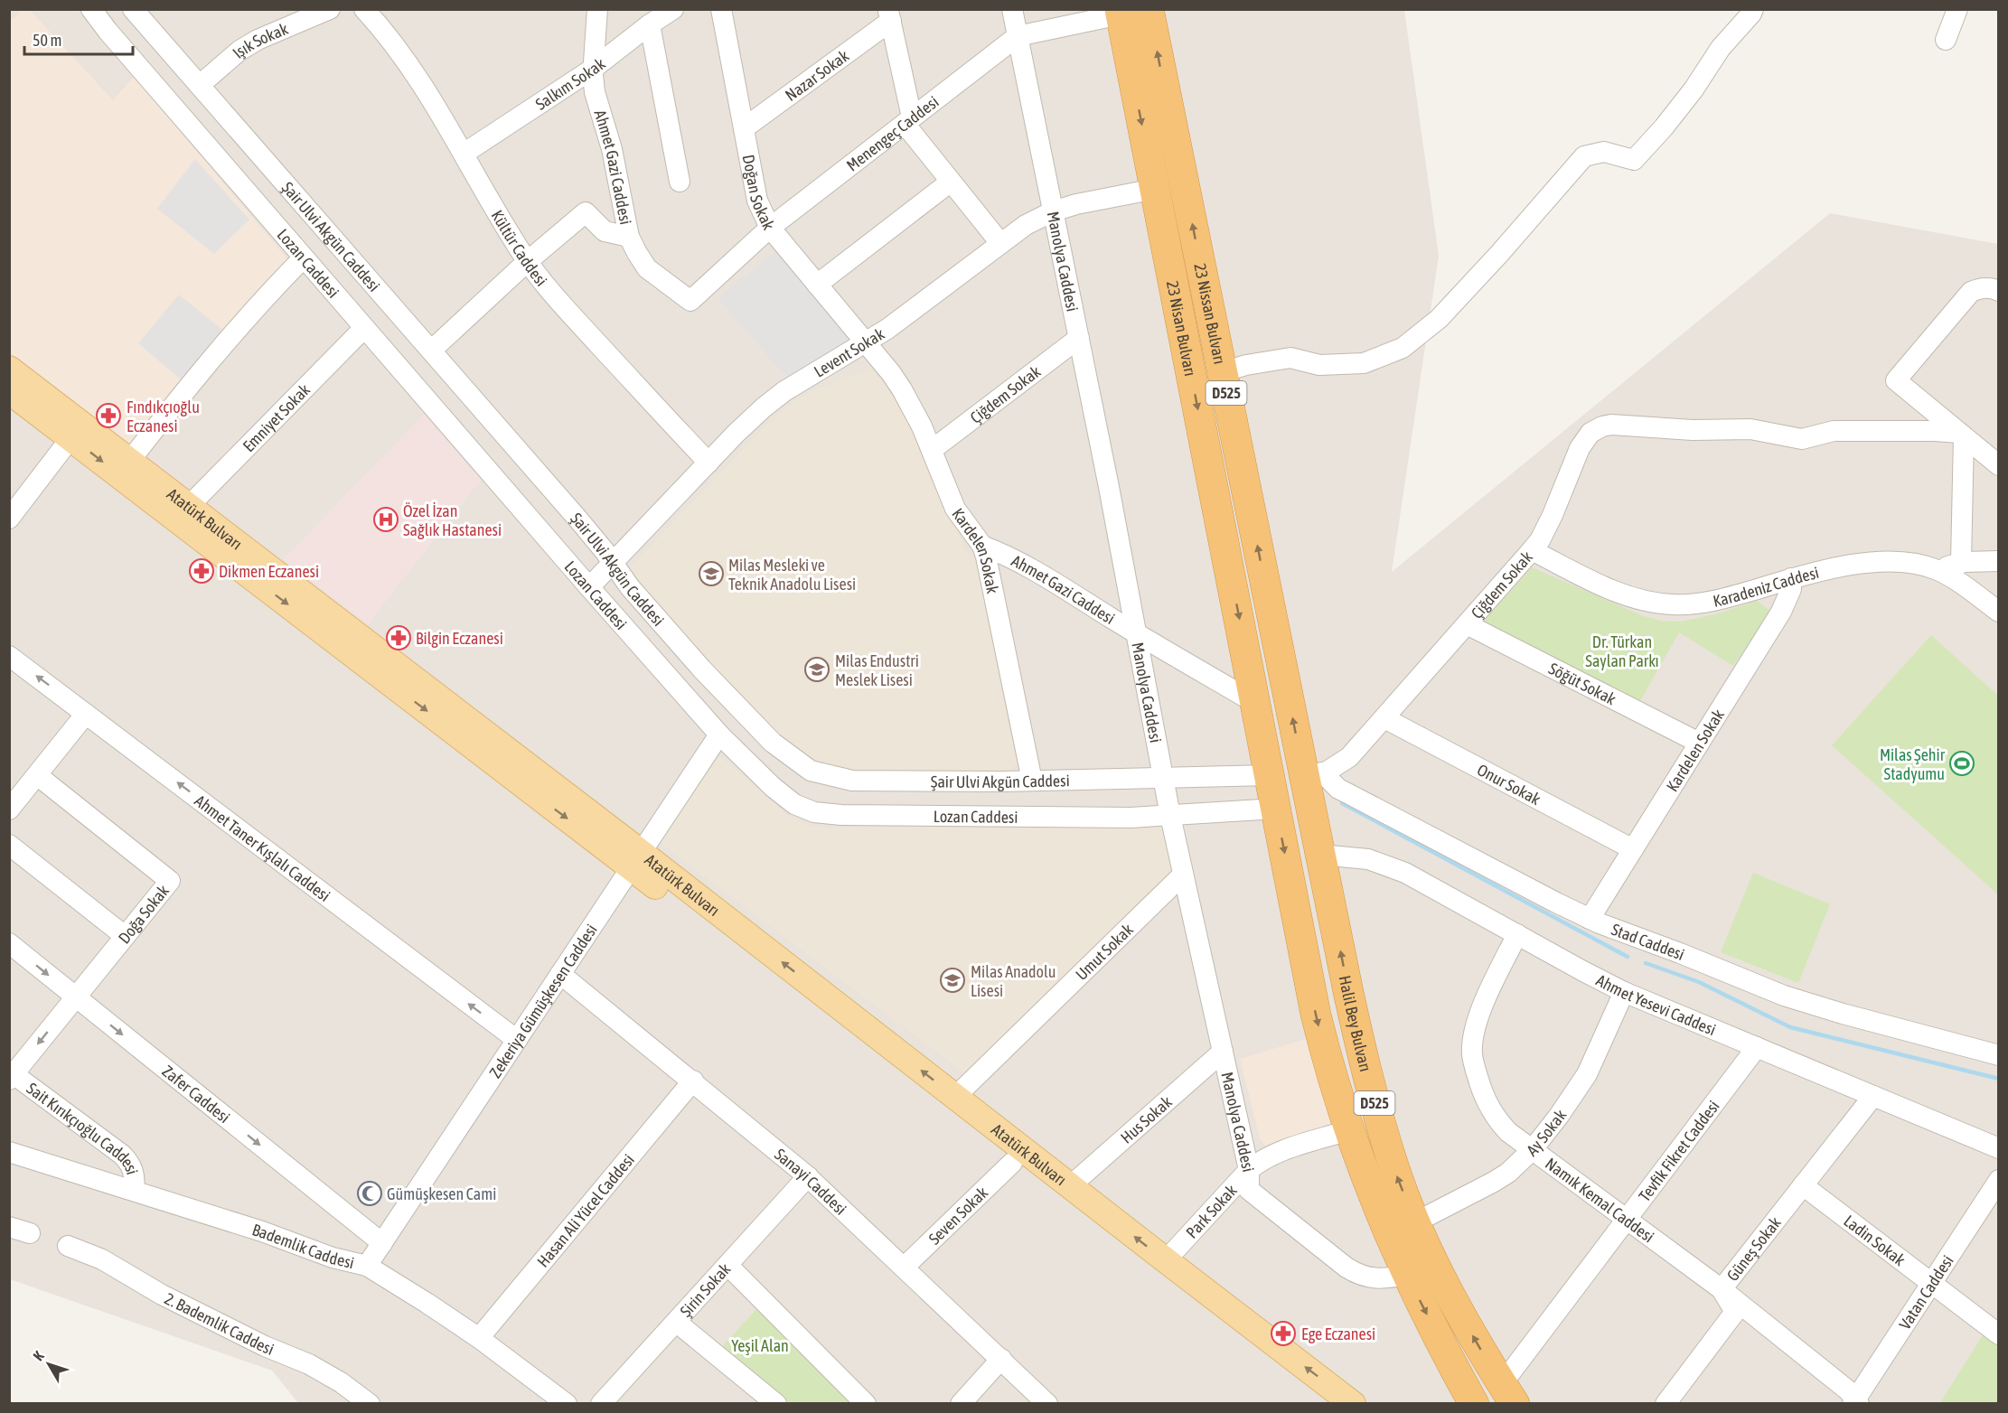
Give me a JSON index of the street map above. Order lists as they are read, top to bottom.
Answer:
{
  "streets": {
    "highway": [
      "23 Nissan Bulvarı",
      "23 Nisan Bulvarı",
      "D525",
      "Halil Bey Bulvarı"
    ],
    "main road": ["Atatürk Bulvarı"],
    "street": [
      "Işık Sokak",
      "Nazar Sokak",
      "Salkım Sokak",
      "Menengeç Caddesi",
      "Ahmet Gazi Caddesi",
      "Doğan Sokak",
      "Şair Ulvi Akgün Caddesi",
      "Kültür Caddesi",
      "Manolya Caddesi",
      "Lozan Caddesi",
      "Levent Sokak",
      "Çiğdem Sokak",
      "Emniyet Sokak",
      "Kardelen Sokak",
      "Karadeniz Caddesi",
      "Söğüt Sokak",
      "Onur Sokak",
      "Ahmet Taner Kışlalı Caddesi",
      "Doğa Sokak",
      "Stad Caddesi",
      "Umut Sokak",
      "Zekeriya Gümüşkesen Caddesi",
      "Ahmet Yesevi Caddesi",
      "Zafer Caddesi",
      "Hus Sokak",
      "Sait Kırıkçıoğlu Caddesi",
      "Ay Sokak",
      "Tevfik Fikret Caddesi",
      "Sanayi Caddesi",
      "Namık Kemal Caddesi",
      "Hasan Ali Yücel Caddesi",
      "Park Sokak",
      "Seven Sokak",
      "Ladin Sokak",
      "Bademlik Caddesi",
      "Güneş Sokak",
      "Şirin Sokak",
      "Vatan Caddesi",
      "2. Bademlik Caddesi"
    ]
  },
  "crossings": [
    ["Işık Sokak", "Şair Ulvi Akgün Caddesi"],
    ["Nazar Sokak", "Doğan Sokak"],
    ["Salkım Sokak", "Ahmet Gazi Caddesi"],
    ["Salkım Sokak", "Kültür Caddesi"],
    ["Menengeç Caddesi", "Ahmet Gazi Caddesi"],
    ["Menengeç Caddesi", "Doğan Sokak"],
    ["Menengeç Caddesi", "Manolya Caddesi"],
    ["Menengeç Caddesi", "23 Nissan Bulvarı"],
    ["Menengeç Caddesi", "23 Nisan Bulvarı"],
    ["Ahmet Gazi Caddesi", "Manolya Caddesi"],
    ["Ahmet Gazi Caddesi", "23 Nisan Bulvarı"],
    ["Ahmet Gazi Caddesi", "Kardelen Sokak"],
    ["Doğan Sokak", "Levent Sokak"],
    ["Doğan Sokak", "Kardelen Sokak"],
    ["Şair Ulvi Akgün Caddesi", "Manolya Caddesi"],
    ["Şair Ulvi Akgün Caddesi", "23 Nisan Bulvarı"],
    ["Şair Ulvi Akgün Caddesi", "Levent Sokak"],
    ["Şair Ulvi Akgün Caddesi", "Kardelen Sokak"],
    ["Şair Ulvi Akgün Caddesi", "Halil Bey Bulvarı"],
    ["Kültür Caddesi", "Levent Sokak"],
    ["Manolya Caddesi", "Lozan Caddesi"],
    ["Manolya Caddesi", "Levent Sokak"],
    ["Manolya Caddesi", "Çiğdem Sokak"],
    ["Manolya Caddesi", "Umut Sokak"],
    ["Manolya Caddesi", "Halil Bey Bulvarı"],
    ["Manolya Caddesi", "Hus Sokak"],
    ["Manolya Caddesi", "Park Sokak"],
    ["Lozan Caddesi", "Levent Sokak"],
    ["Lozan Caddesi", "Emniyet Sokak"],
    ["Lozan Caddesi", "Zekeriya Gümüşkesen Caddesi"],
    ["Lozan Caddesi", "Halil Bey Bulvarı"],
    ["23 Nissan Bulvarı", "23 Nisan Bulvarı"],
    ["23 Nissan Bulvarı", "Çiğdem Sokak"],
    ["23 Nissan Bulvarı", "Stad Caddesi"],
    ["23 Nissan Bulvarı", "Halil Bey Bulvarı"],
    ["23 Nisan Bulvarı", "Levent Sokak"],
    ["23 Nisan Bulvarı", "Halil Bey Bulvarı"],
    ["Levent Sokak", "Kardelen Sokak"],
    ["Çiğdem Sokak", "Kardelen Sokak"],
    ["Çiğdem Sokak", "Karadeniz Caddesi"],
    ["Çiğdem Sokak", "Söğüt Sokak"],
    ["Çiğdem Sokak", "Onur Sokak"],
    ["Çiğdem Sokak", "Stad Caddesi"],
    ["Çiğdem Sokak", "Halil Bey Bulvarı"],
    ["Emniyet Sokak", "Atatürk Bulvarı"],
    ["Atatürk Bulvarı", "Umut Sokak"],
    ["Atatürk Bulvarı", "Zekeriya Gümüşkesen Caddesi"],
    ["Atatürk Bulvarı", "Hus Sokak"],
    ["Atatürk Bulvarı", "Park Sokak"],
    ["Atatürk Bulvarı", "Seven Sokak"],
    ["Kardelen Sokak", "Karadeniz Caddesi"],
    ["Kardelen Sokak", "Söğüt Sokak"],
    ["Kardelen Sokak", "Onur Sokak"],
    ["Kardelen Sokak", "Stad Caddesi"],
    ["Ahmet Taner Kışlalı Caddesi", "Zekeriya Gümüşkesen Caddesi"],
    ["Doğa Sokak", "Zafer Caddesi"],
    ["Doğa Sokak", "Sait Kırıkçıoğlu Caddesi"],
    ["Stad Caddesi", "Halil Bey Bulvarı"],
    ["Zekeriya Gümüşkesen Caddesi", "Zafer Caddesi"],
    ["Zekeriya Gümüşkesen Caddesi", "Sanayi Caddesi"],
    ["Zekeriya Gümüşkesen Caddesi", "Bademlik Caddesi"],
    ["Ahmet Yesevi Caddesi", "Halil Bey Bulvarı"],
    ["Ahmet Yesevi Caddesi", "Ay Sokak"],
    ["Ahmet Yesevi Caddesi", "Tevfik Fikret Caddesi"],
    ["Ahmet Yesevi Caddesi", "Namık Kemal Caddesi"],
    ["Ahmet Yesevi Caddesi", "Güneş Sokak"],
    ["Halil Bey Bulvarı", "Ay Sokak"],
    ["Halil Bey Bulvarı", "Tevfik Fikret Caddesi"],
    ["Halil Bey Bulvarı", "Park Sokak"],
    ["Sait Kırıkçıoğlu Caddesi", "Bademlik Caddesi"],
    ["Ay Sokak", "Namık Kemal Caddesi"],
    ["Tevfik Fikret Caddesi", "Namık Kemal Caddesi"],
    ["Sanayi Caddesi", "Hasan Ali Yücel Caddesi"],
    ["Sanayi Caddesi", "Seven Sokak"],
    ["Sanayi Caddesi", "Şirin Sokak"],
    ["Namık Kemal Caddesi", "Güneş Sokak"],
    ["Namık Kemal Caddesi", "Vatan Caddesi"],
    ["Hasan Ali Yücel Caddesi", "Bademlik Caddesi"],
    ["Ladin Sokak", "Güneş Sokak"],
    ["Ladin Sokak", "Vatan Caddesi"]
  ],
  "one_way": [
    "23 Nissan Bulvarı",
    "23 Nisan Bulvarı",
    "Ahmet Taner Kışlalı Caddesi",
    "Zafer Caddesi"
  ],
  "parks": ["Dr. Türkan Saylan Parkı", "Yeşil Alan"],
  "places": {
    "pharmacy": [
      "Fındıkçıoğlu Eczanesi",
      "Dikmen Eczanesi",
      "Bilgin Eczanesi",
      "Ege Eczanesi"
    ],
    "hospital": ["Özel İzan Sağlık Hastanesi"],
    "school or university": ["Milas Mesleki ve Teknik Anadolu Lisesi", "Milas Endustri Meslek Lisesi", "Milas Anadolu Lisesi"],
    "sports": ["Milas Şehir Stadyumu"],
    "mosque": ["Gümüşkesen Cami"]
  },
  "scale_bar": "50 m",
  "north": "top left"
}
